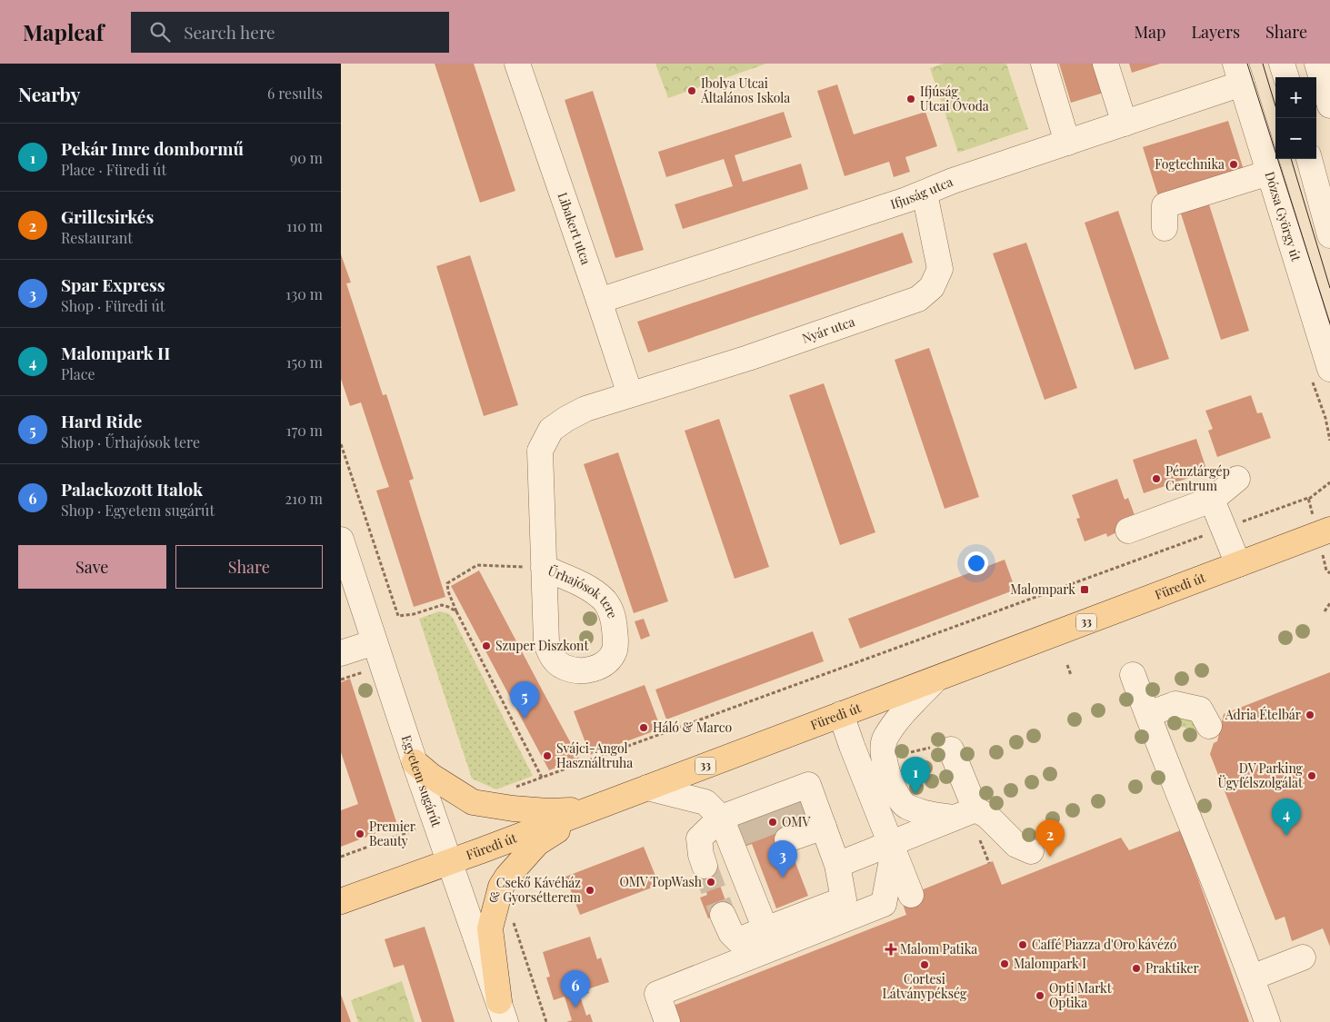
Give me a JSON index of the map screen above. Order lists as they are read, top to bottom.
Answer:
{
  "streets": {
    "main road": ["Füredi út", "33"],
    "street": [
      "Ifjuság utca",
      "Dózsa György út",
      "Libakert utca",
      "Nyár utca",
      "Űrhajósok tere",
      "Egyetem sugárút"
    ]
  },
  "crossings": [
    ["Ifjuság utca", "Dózsa György út"],
    ["Ifjuság utca", "Libakert utca"],
    ["Ifjuság utca", "Nyár utca"],
    ["Libakert utca", "Nyár utca"],
    ["Libakert utca", "Űrhajósok tere"],
    ["Nyár utca", "Űrhajósok tere"],
    ["Füredi út", "Egyetem sugárút"]
  ],
  "places": {
    "other": [
      "Ibolya Utcai Általános Iskola",
      "Ifjúság Utcai Óvoda",
      "Fogtechnika",
      "Pénztárgép Centrum",
      "Szuper Diszkont",
      "Adria Ételbár",
      "Háló & Marco",
      "Svájci-Angol Használtruha",
      "DV Parking Ügyfélszolgálat",
      "OMV",
      "Premier Beauty",
      "OMV TopWash",
      "Csekő Kávéház & Gyorsétterem",
      "Caffé Piazza d'Oro kávézó",
      "Malompark I",
      "Cortesi Látványpékség",
      "Praktiker",
      "Opti Markt Optika"
    ],
    "transit": ["Malompark"],
    "health": ["Malom Patika"]
  },
  "page": {
    "header": "Mapleaf",
    "search": "Search here",
    "nav": ["Map", "Layers", "Share"],
    "heading": ["Nearby", "6 results"],
    "map_buttons": ["+", "−"],
    "list": [
      {
        "mark": "1",
        "name": "Pekár Imre dombormű",
        "note": "Place · Füredi út",
        "value": "90 m"
      },
      {
        "mark": "2",
        "name": "Grillcsirkés",
        "note": "Restaurant",
        "value": "110 m"
      },
      {
        "mark": "3",
        "name": "Spar Express",
        "note": "Shop · Füredi út",
        "value": "130 m"
      },
      {
        "mark": "4",
        "name": "Malompark II",
        "note": "Place",
        "value": "150 m"
      },
      {
        "mark": "5",
        "name": "Hard Ride",
        "note": "Shop · Űrhajósok tere",
        "value": "170 m"
      },
      {
        "mark": "6",
        "name": "Palackozott Italok",
        "note": "Shop · Egyetem sugárút",
        "value": "210 m"
      }
    ],
    "buttons": ["Save", "Share"],
    "pins": [
      "5",
      "1",
      "4",
      "2",
      "3",
      "6"
    ]
  }
}
